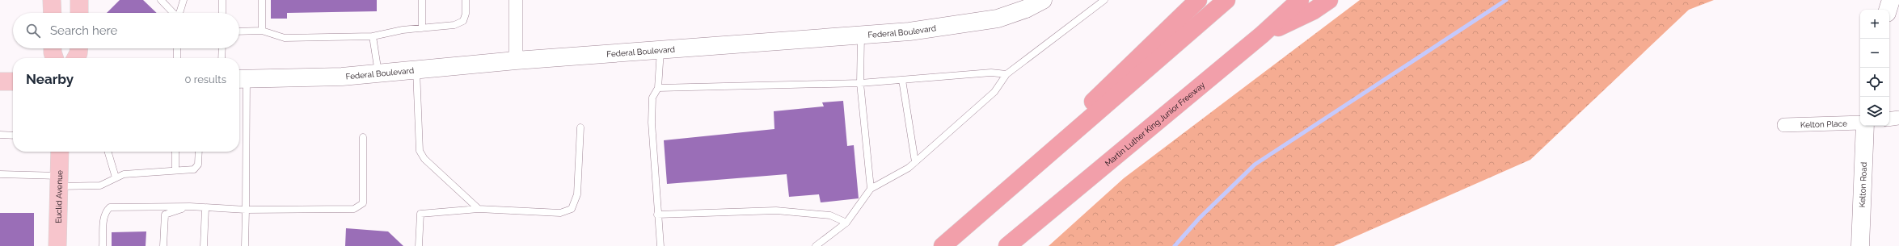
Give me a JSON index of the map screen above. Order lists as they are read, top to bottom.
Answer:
{
  "streets": {
    "highway": ["Martin Luther King Junior Freeway"],
    "main road": ["Federal Boulevard", "Kelton Road", "Euclid Avenue"],
    "street": ["Kelton Place"]
  },
  "page": {
    "map_buttons": ["+", "−"],
    "search": "Search here",
    "heading": ["Nearby", "0 results"]
  }
}
